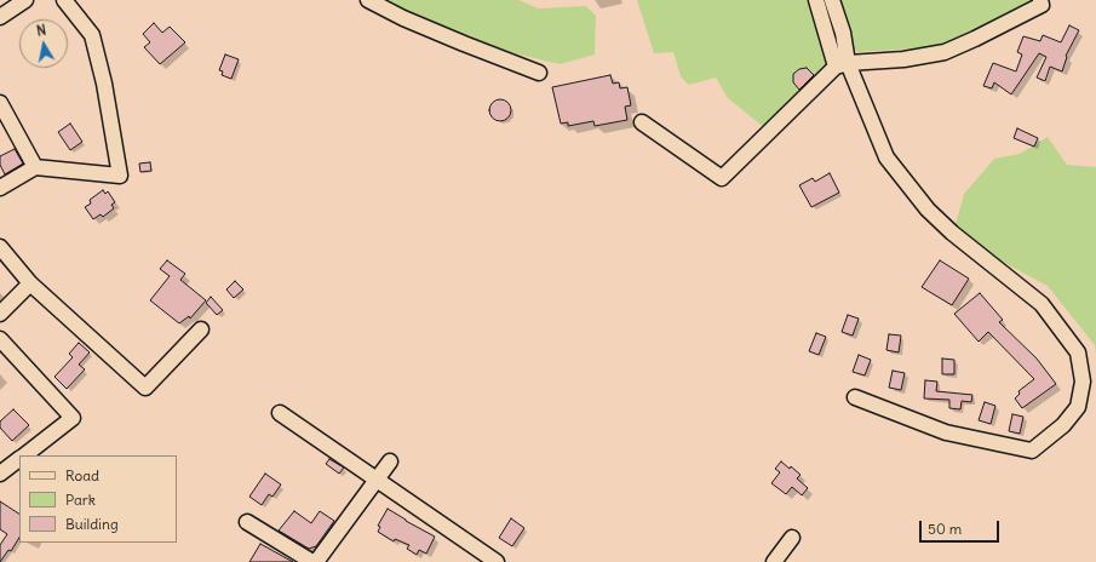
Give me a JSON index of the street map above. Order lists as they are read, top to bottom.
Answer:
{
  "legend": ["Road", "Park", "Building"],
  "scale_bar": "50 m",
  "north": "top"
}
